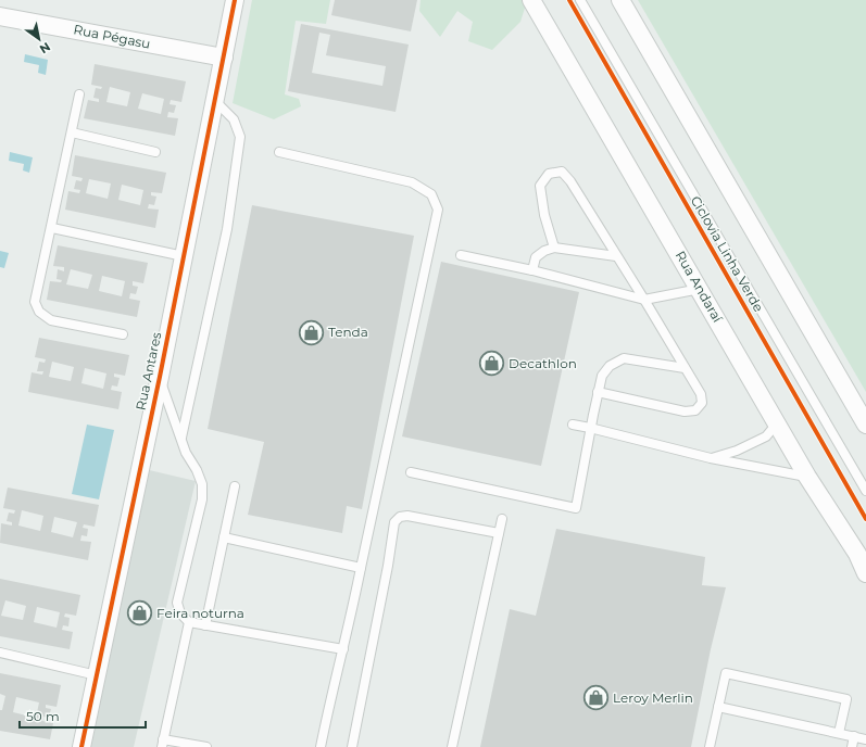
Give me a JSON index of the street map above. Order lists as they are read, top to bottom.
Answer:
{
  "streets": {
    "street": ["Rua Pégasu", "Rua Andaraí", "Rua Antares"],
    "cycle path": ["Ciclovia Linha Verde"]
  },
  "crossings": [
    ["Rua Pégasu", "Rua Antares"]
  ],
  "places": {
    "shop": [
      "Tenda",
      "Decathlon",
      "Feira noturna",
      "Leroy Merlin"
    ]
  },
  "scale_bar": "50 m",
  "north": "bottom right"
}
